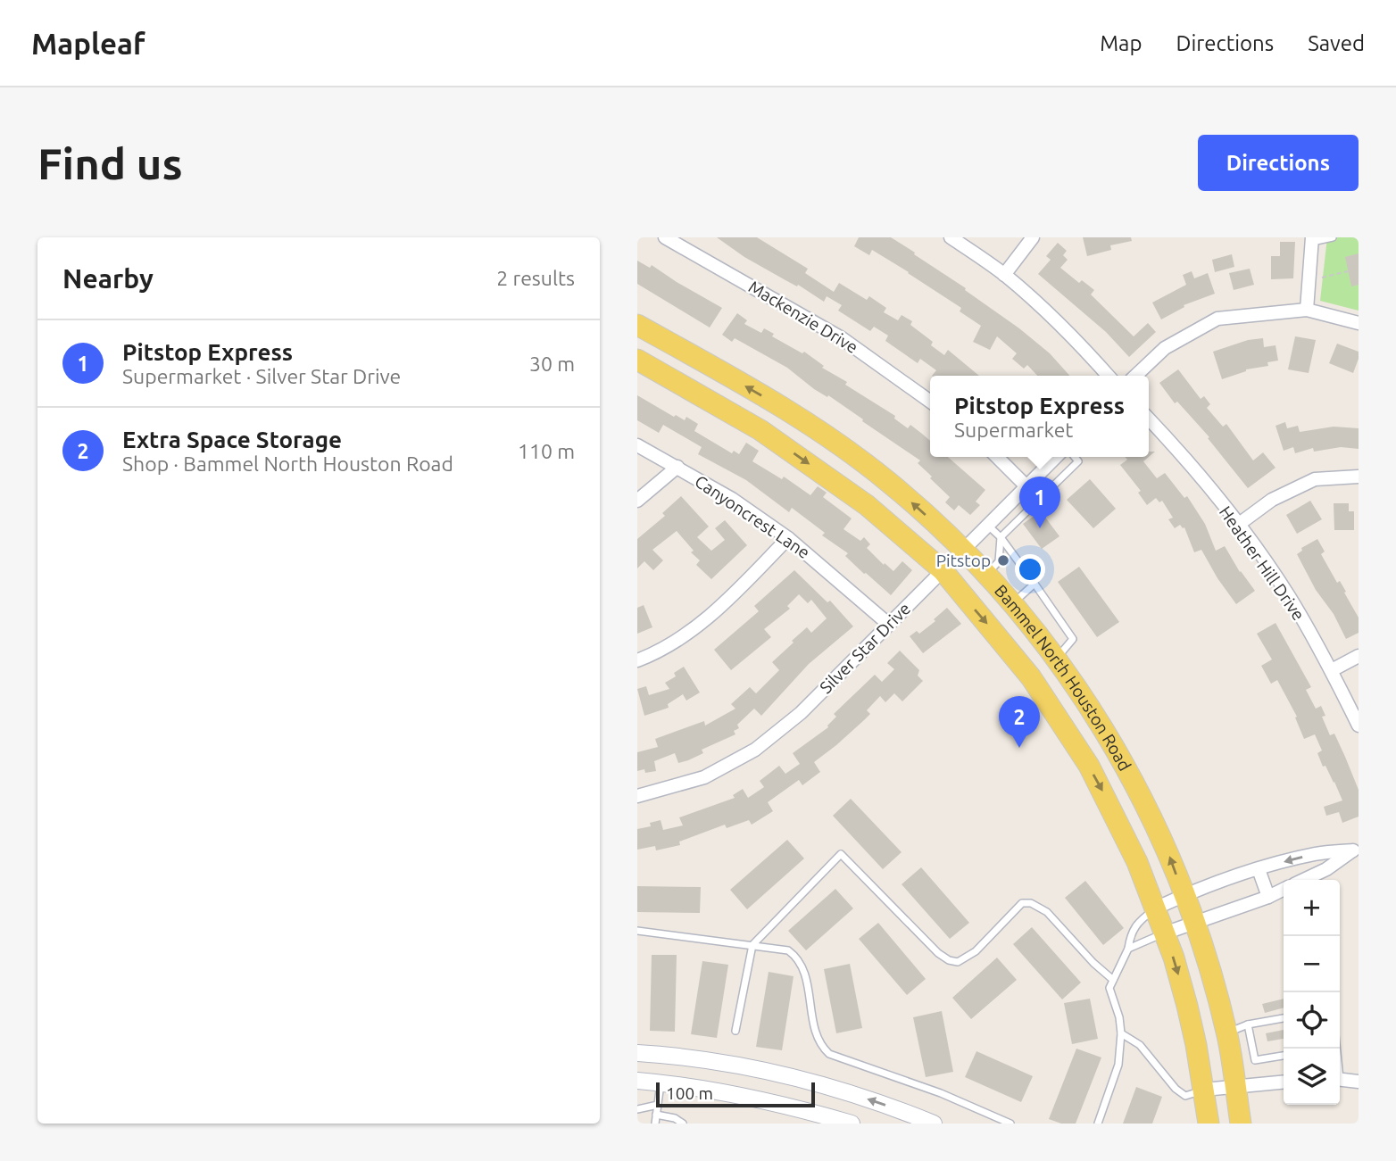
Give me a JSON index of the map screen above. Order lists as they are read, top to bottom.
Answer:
{
  "streets": {
    "main road": ["Bammel North Houston Road"],
    "street": [
      "Mackenzie Drive",
      "Canyoncrest Lane",
      "Heather Hill Drive",
      "Silver Star Drive"
    ]
  },
  "crossings": [
    ["Canyoncrest Lane", "Silver Star Drive"],
    ["Silver Star Drive", "Bammel North Houston Road"]
  ],
  "places": ["Pitstop"],
  "scale_bar": "100 m",
  "page": {
    "header": "Mapleaf",
    "nav": ["Map", "Directions", "Saved"],
    "buttons": "Directions",
    "title": "Find us",
    "heading": ["Nearby", "2 results"],
    "list": [
      {
        "mark": "1",
        "name": "Pitstop Express",
        "note": "Supermarket · Silver Star Drive",
        "value": "30 m"
      },
      {
        "mark": "2",
        "name": "Extra Space Storage",
        "note": "Shop · Bammel North Houston Road",
        "value": "110 m"
      }
    ],
    "popup": ["Pitstop Express", "Supermarket"],
    "pins": ["1", "2"],
    "map_buttons": ["+", "−"],
    "scale": "100 m"
  }
}
